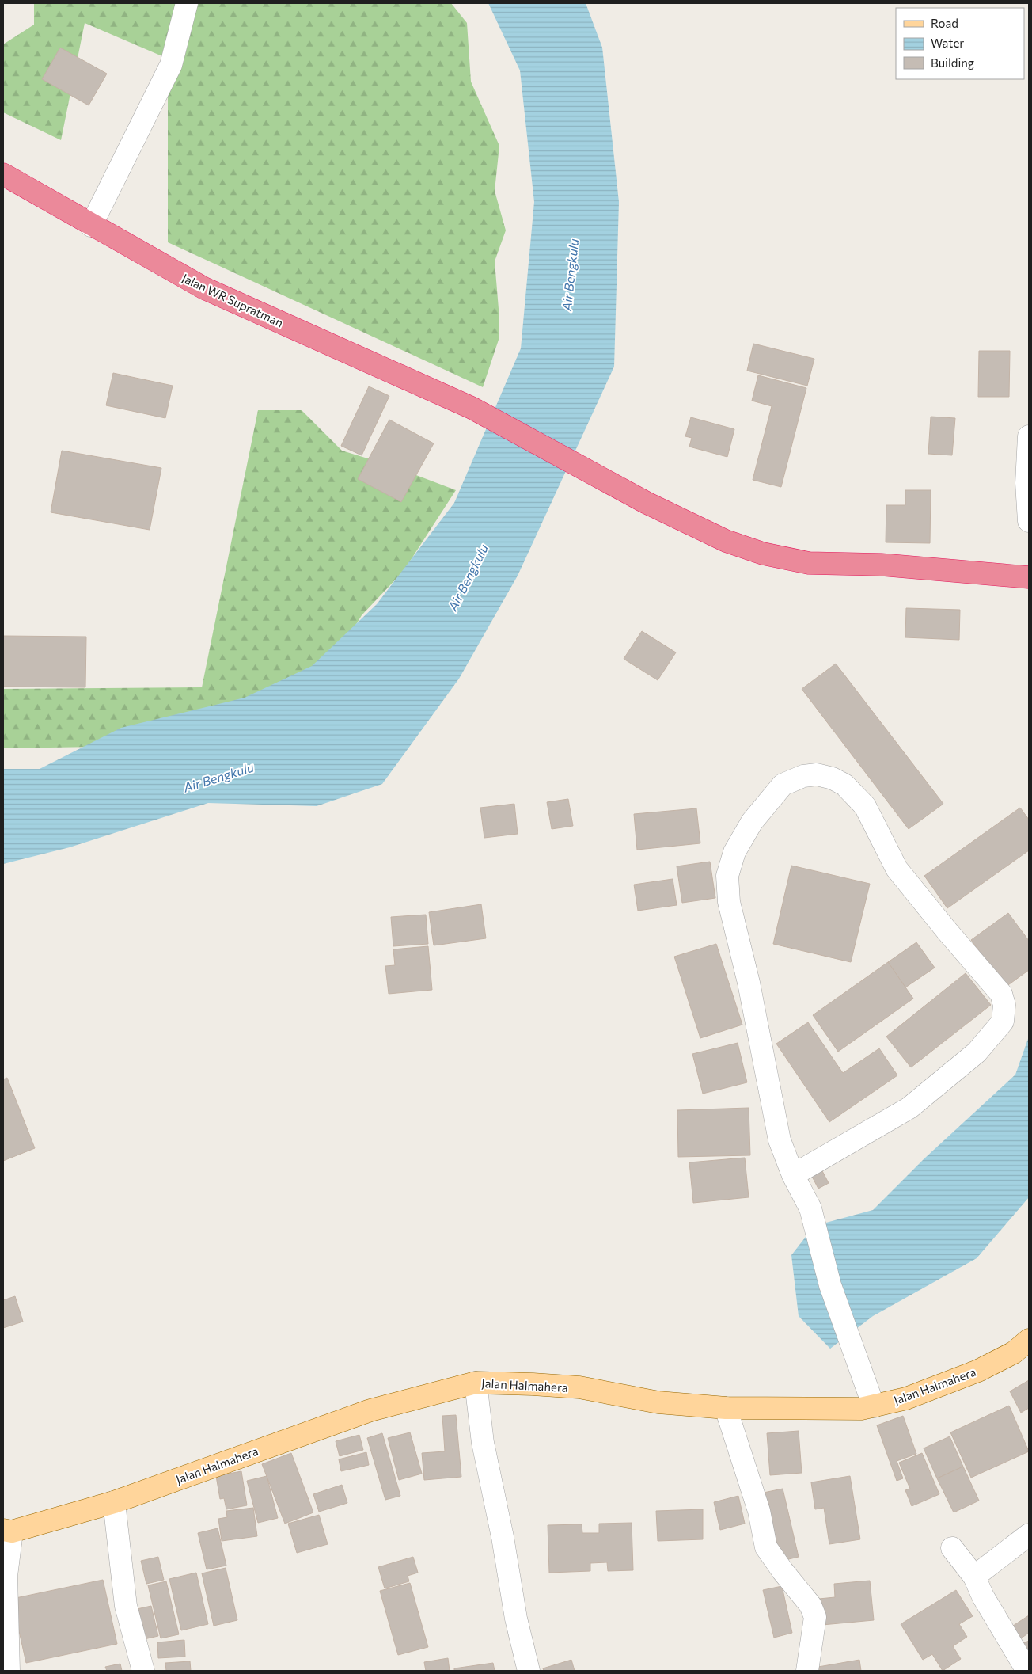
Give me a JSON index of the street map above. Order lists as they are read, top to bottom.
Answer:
{
  "streets": {
    "highway": ["Jalan WR Supratman"],
    "main road": ["Jalan Halmahera"]
  },
  "water": ["Air Bengkulu"],
  "legend": ["Road", "Water", "Building"]
}
